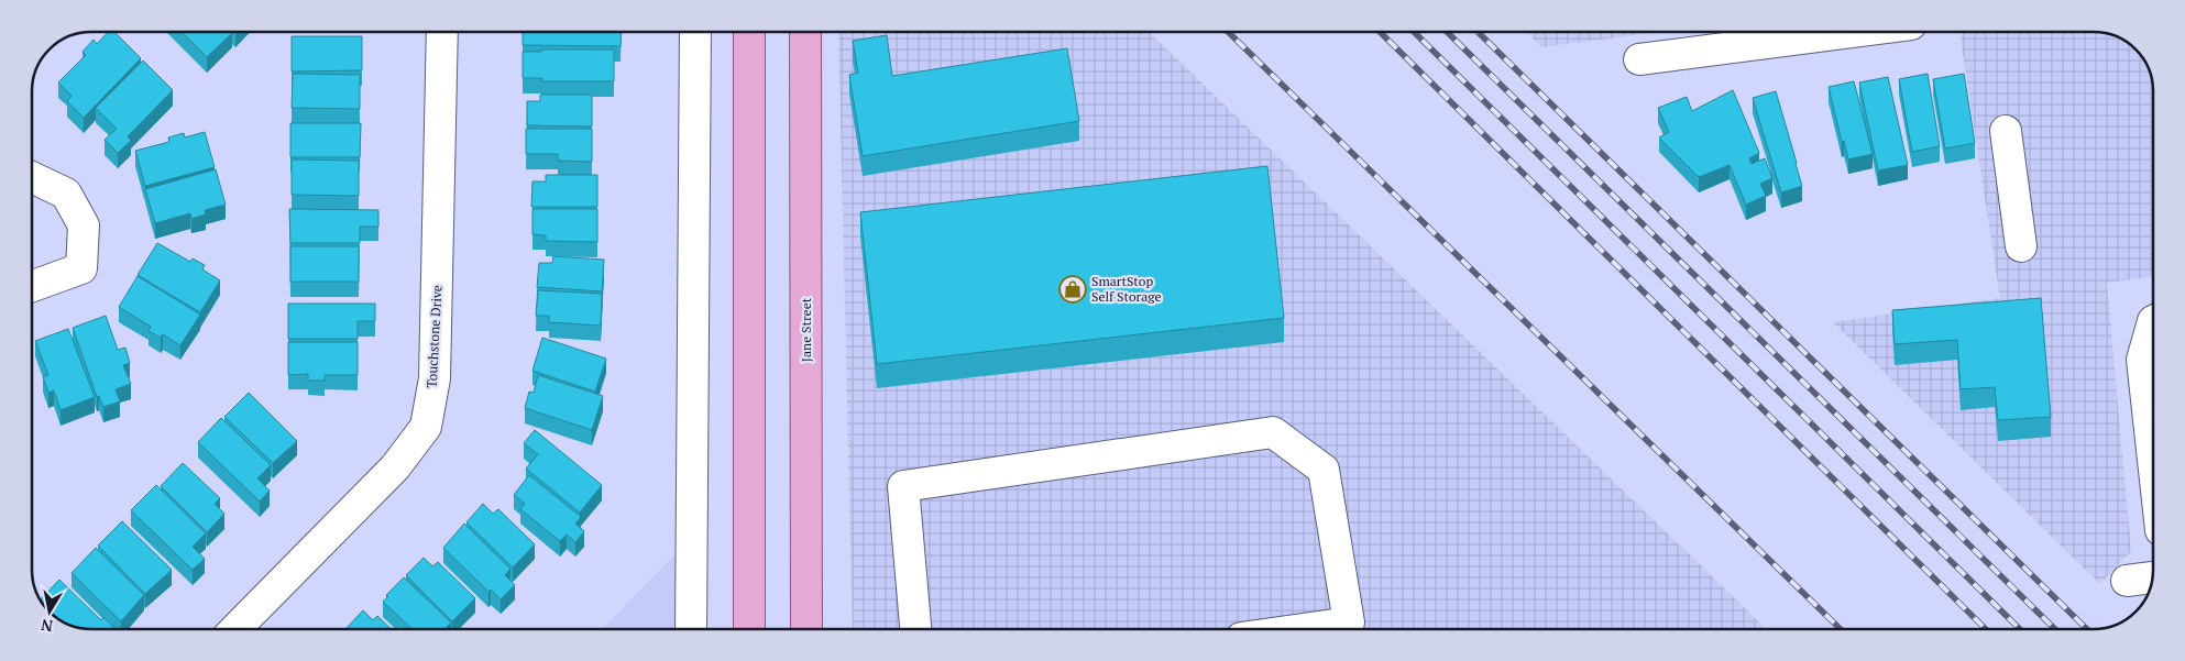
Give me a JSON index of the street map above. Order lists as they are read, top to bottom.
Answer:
{
  "streets": {
    "main road": ["Jane Street"],
    "street": ["Touchstone Drive"]
  },
  "places": {
    "shop": ["SmartStop Self Storage"]
  },
  "north": "bottom"
}
